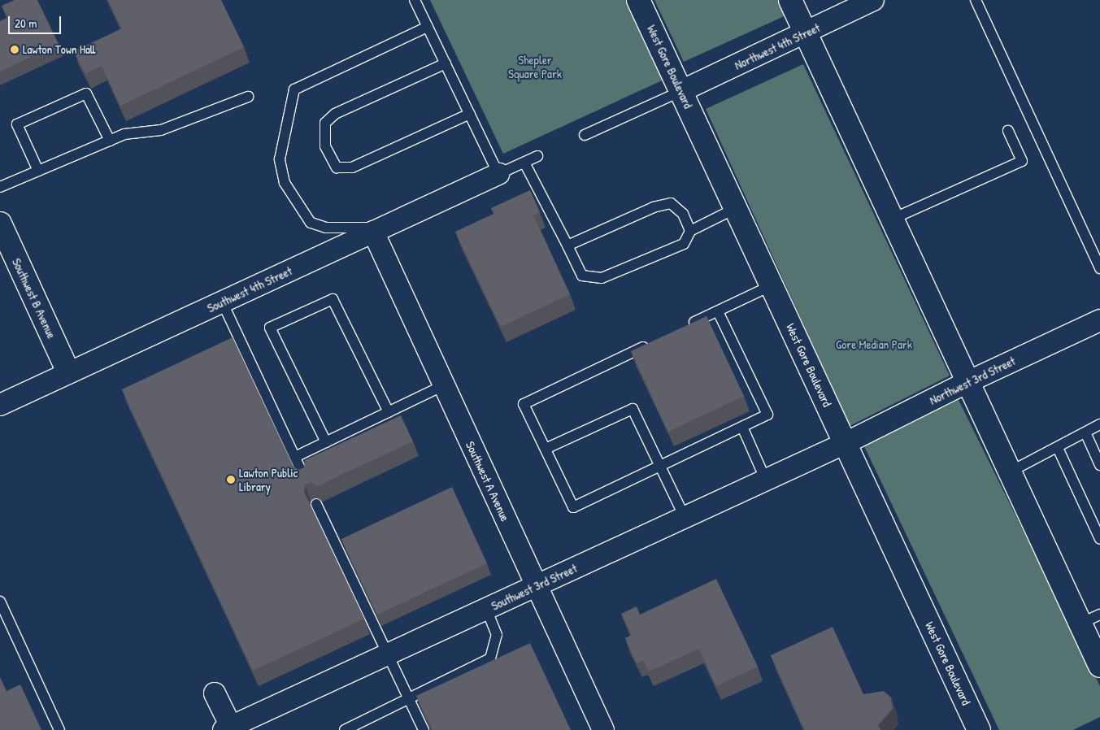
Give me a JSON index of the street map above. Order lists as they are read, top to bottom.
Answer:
{
  "streets": {
    "main road": ["West Gore Boulevard", "Southwest B Avenue"],
    "street": [
      "Northwest 4th Street",
      "Southwest 4th Street",
      "Northwest 3rd Street",
      "Southwest A Avenue",
      "Southwest 3rd Street"
    ]
  },
  "crossings": [
    ["Northwest 4th Street", "West Gore Boulevard"],
    ["West Gore Boulevard", "Northwest 3rd Street"],
    ["West Gore Boulevard", "Southwest 3rd Street"],
    ["Southwest 4th Street", "Southwest B Avenue"],
    ["Southwest 4th Street", "Southwest A Avenue"],
    ["Northwest 3rd Street", "Southwest 3rd Street"],
    ["Southwest A Avenue", "Southwest 3rd Street"]
  ],
  "parks": ["Shepler Square Park", "Gore Median Park"],
  "places": ["Lawton Town Hall", "Lawton Public Library"],
  "scale_bar": "20 m"
}
